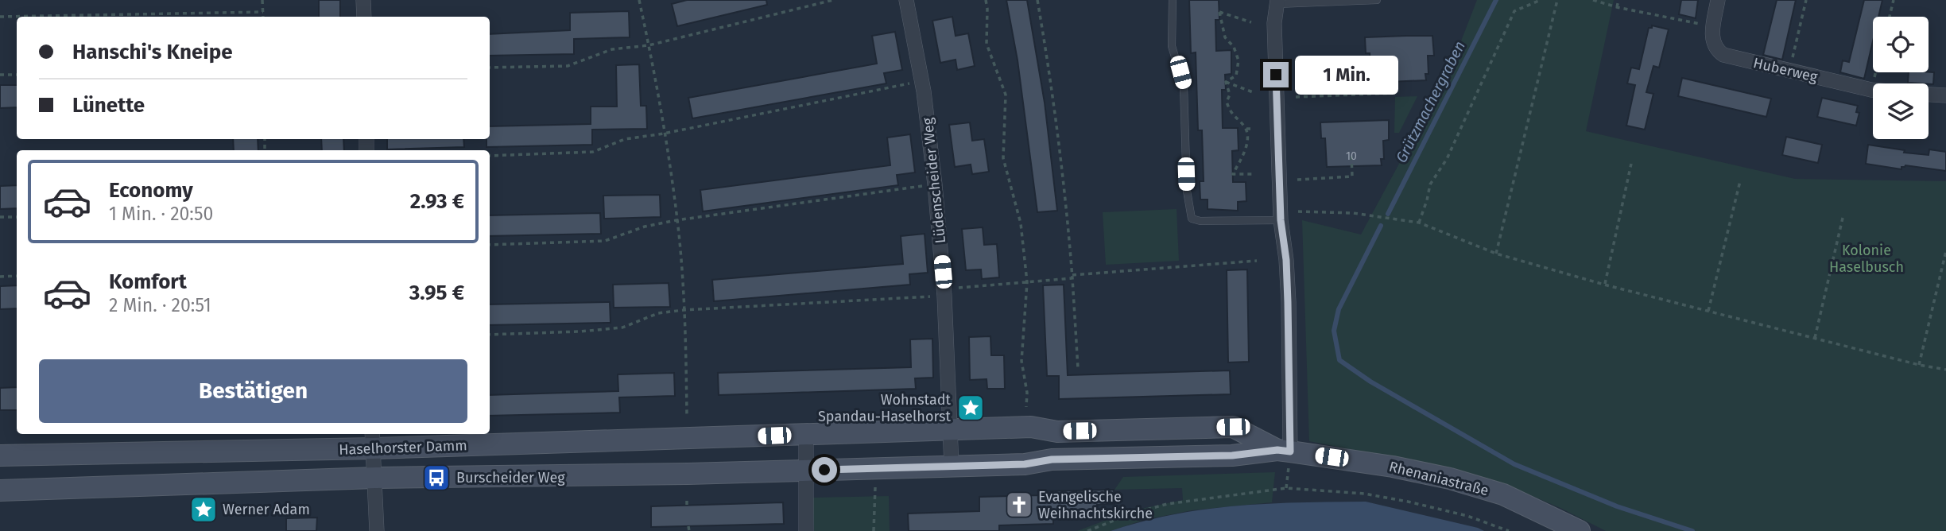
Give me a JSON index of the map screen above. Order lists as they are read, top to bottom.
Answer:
{
  "streets": {
    "street": [
      "Huberweg",
      "Lüdenscheider Weg",
      "Haselhorster Damm",
      "Rhenaniastraße"
    ]
  },
  "crossings": [
    ["Lüdenscheider Weg", "Haselhorster Damm"],
    ["Haselhorster Damm", "Rhenaniastraße"]
  ],
  "water": ["Grützmachergraben"],
  "parks": ["Kolonie Haselbusch"],
  "places": {
    "place": ["Wohnstadt Spandau-Haselhorst", "Werner Adam"],
    "bus stop": ["Burscheider Weg"],
    "church": ["Evangelische Weihnachtskirche"]
  },
  "house_numbers": ["10"],
  "page": {
    "banner": ["Hanschi's Kneipe", "Lünette"],
    "bubble": "1 Min.",
    "list": [
      {
        "name": "Economy",
        "note": "1 Min. · 20:50",
        "value": "2.93 €"
      },
      {
        "name": "Komfort",
        "note": "2 Min. · 20:51",
        "value": "3.95 €"
      }
    ],
    "buttons": "Bestätigen"
  }
}
